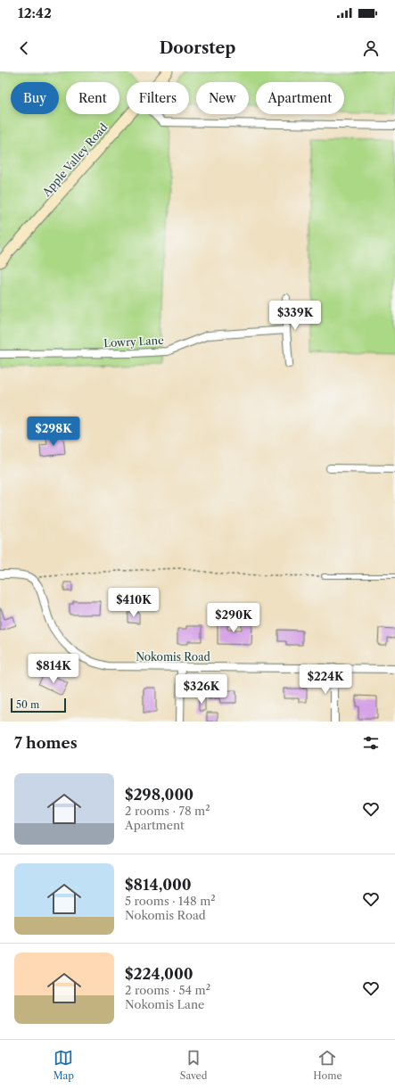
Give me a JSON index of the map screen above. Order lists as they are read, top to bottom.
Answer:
{
  "streets": {
    "main road": ["Apple Valley Road"],
    "street": ["Lowry Lane", "Nokomis Road"]
  },
  "scale_bar": "50 m",
  "page": {
    "status": "12:42",
    "header": "Doorstep",
    "chip": [
      "Buy",
      "Rent",
      "Filters",
      "New",
      "Apartment"
    ],
    "price": [
      "$339K",
      "$298K",
      "$410K",
      "$290K",
      "$814K",
      "$224K",
      "$326K"
    ],
    "scale": "50 m",
    "heading": "7 homes",
    "list": [
      {
        "name": "$298,000",
        "note": "2 rooms · 78 m² · Apartment"
      },
      {
        "name": "$814,000",
        "note": "5 rooms · 148 m² · Nokomis Road"
      },
      {
        "name": "$224,000",
        "note": "2 rooms · 54 m² · Nokomis Lane"
      }
    ],
    "tabs": ["Map", "Saved", "Home"]
  }
}
